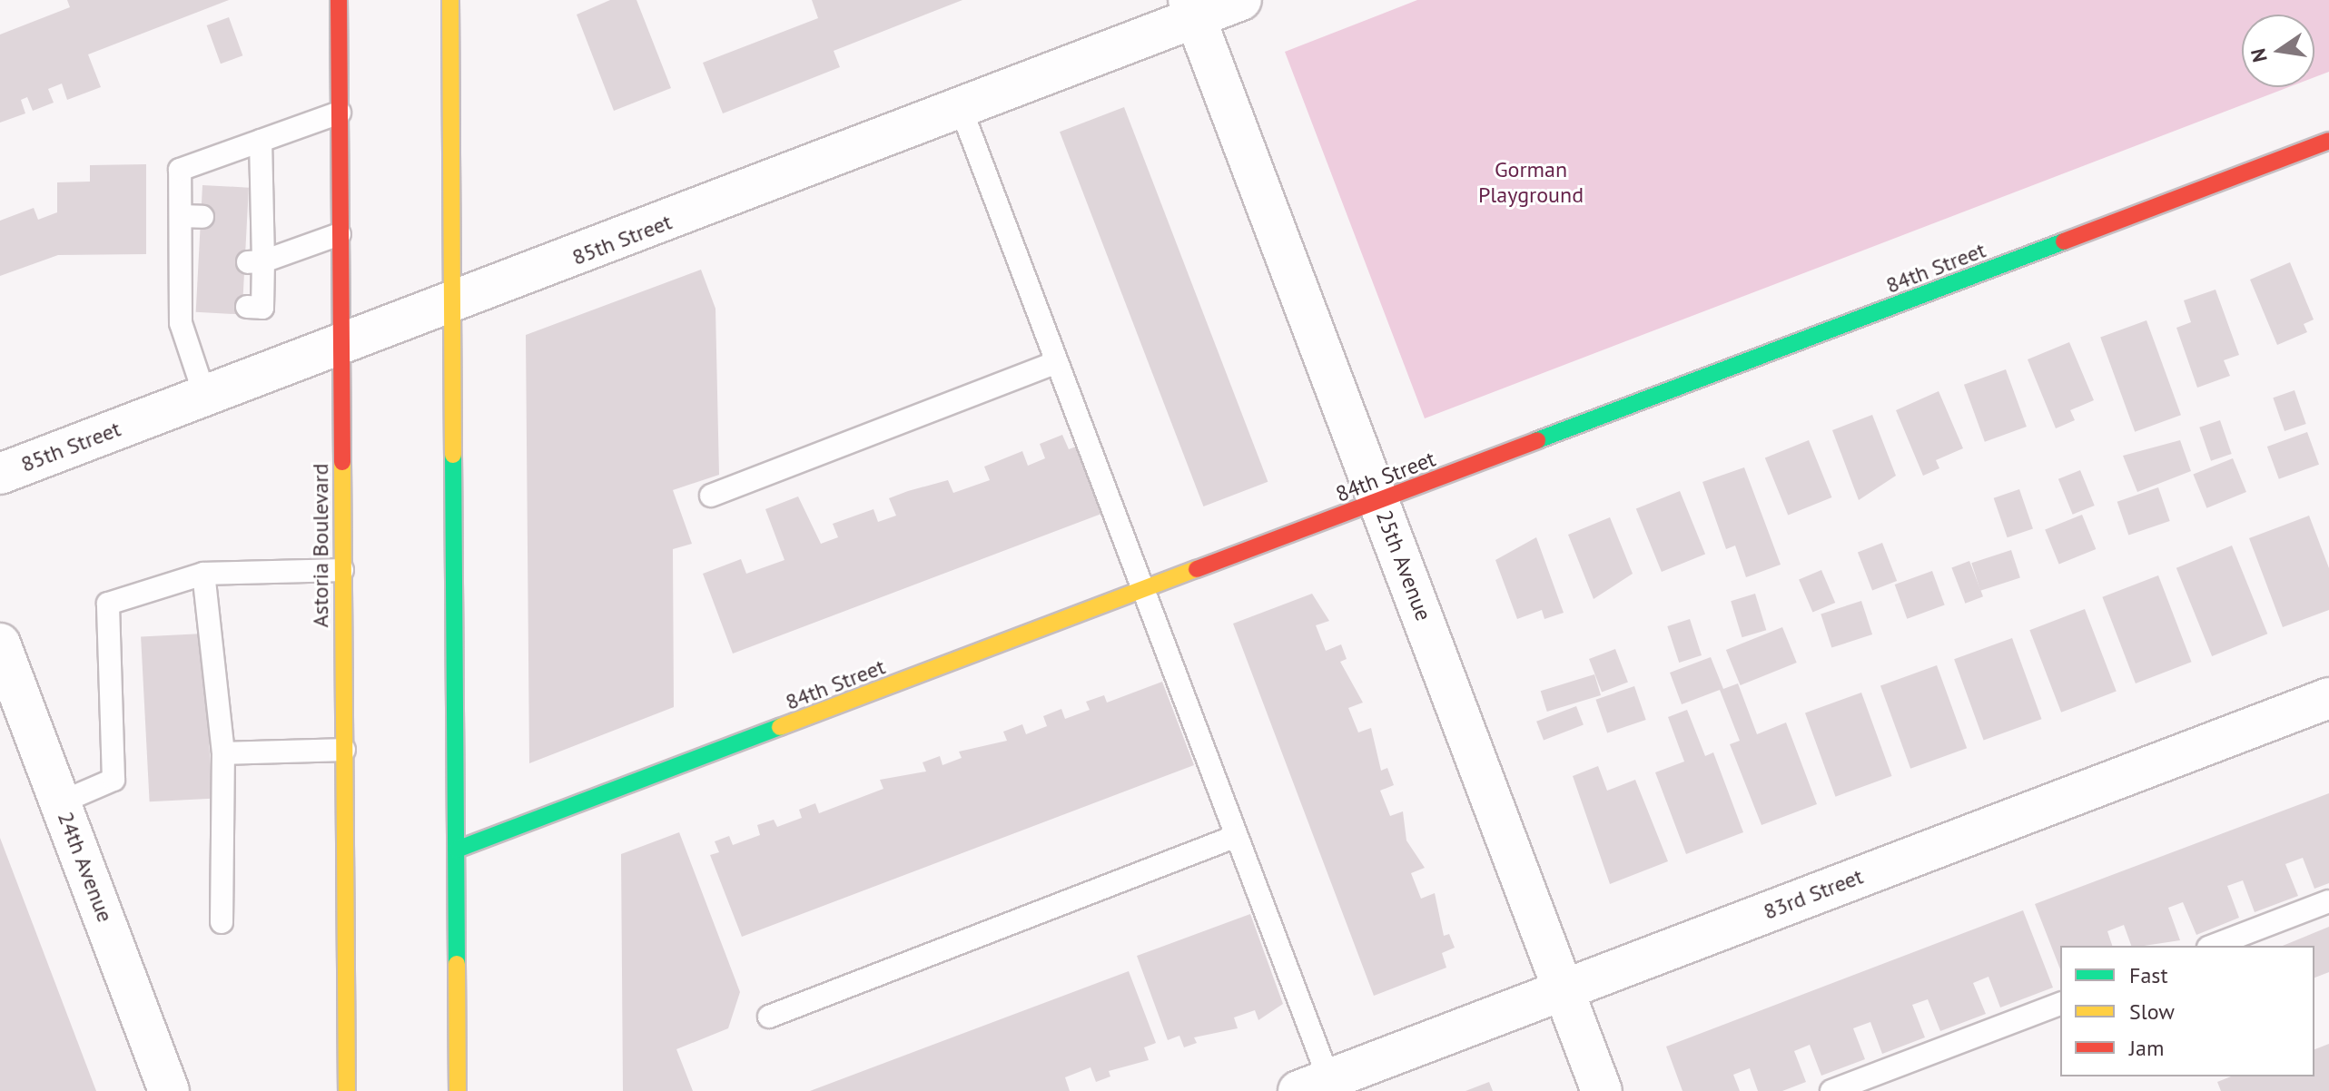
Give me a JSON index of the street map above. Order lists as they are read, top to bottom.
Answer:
{
  "streets": {
    "main road": ["84th Street", "Astoria Boulevard"],
    "street": [
      "85th Street",
      "25th Avenue",
      "24th Avenue",
      "83rd Street"
    ]
  },
  "crossings": [
    ["85th Street", "Astoria Boulevard"],
    ["85th Street", "25th Avenue"],
    ["84th Street", "25th Avenue"],
    ["25th Avenue", "83rd Street"]
  ],
  "parks": ["Gorman Playground"],
  "legend": ["Fast", "Slow", "Jam"],
  "north": "left"
}
